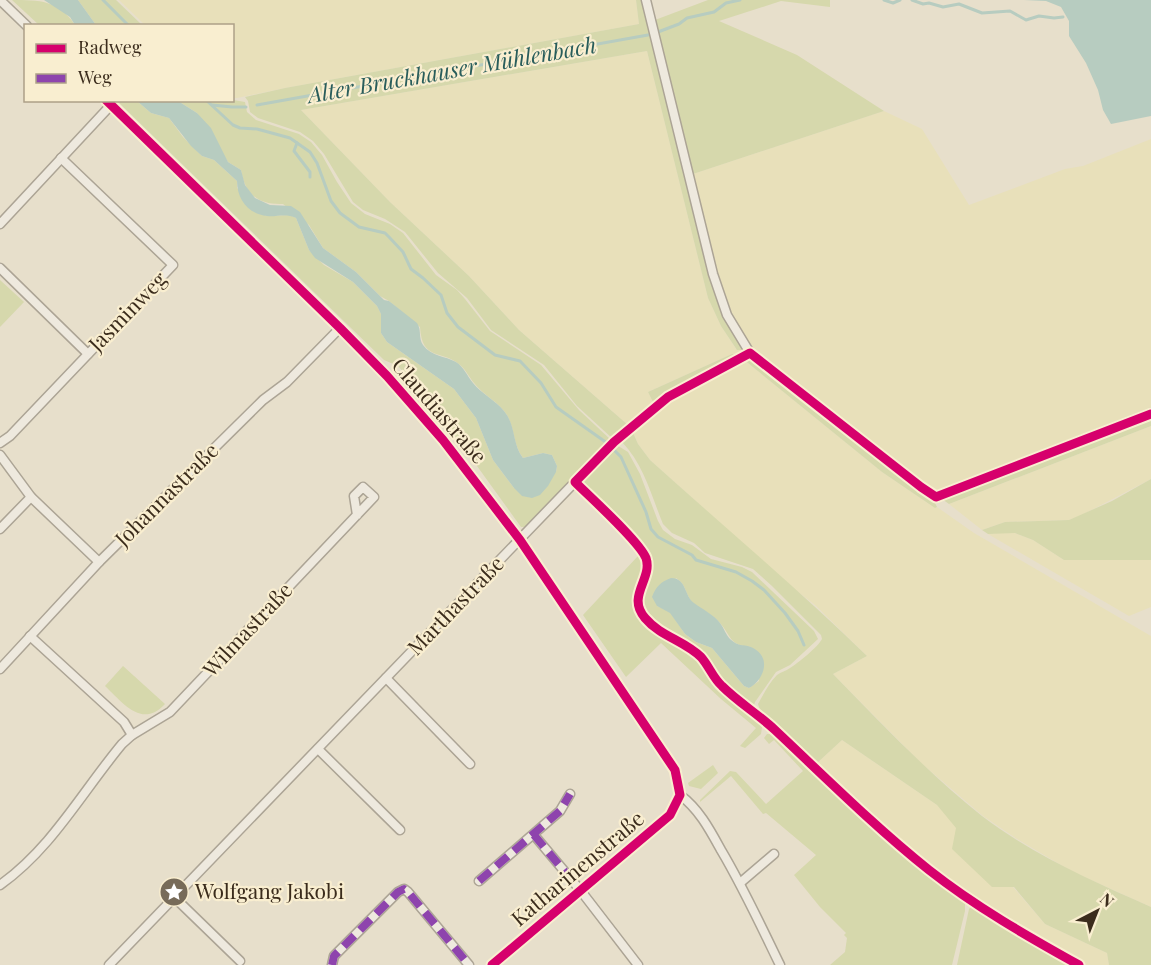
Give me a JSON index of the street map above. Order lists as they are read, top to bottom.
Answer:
{
  "streets": {
    "street": [
      "Jasminweg",
      "Claudiastraße",
      "Johannastraße",
      "Marthastraße",
      "Wilmastraße",
      "Katharinenstraße"
    ]
  },
  "crossings": [
    ["Claudiastraße", "Johannastraße"],
    ["Claudiastraße", "Marthastraße"],
    ["Claudiastraße", "Katharinenstraße"]
  ],
  "water": ["Alter Bruckhauser Mühlenbach"],
  "places": {
    "place": ["Wolfgang Jakobi"]
  },
  "legend": ["Radweg", "Weg"],
  "north": "top right"
}
